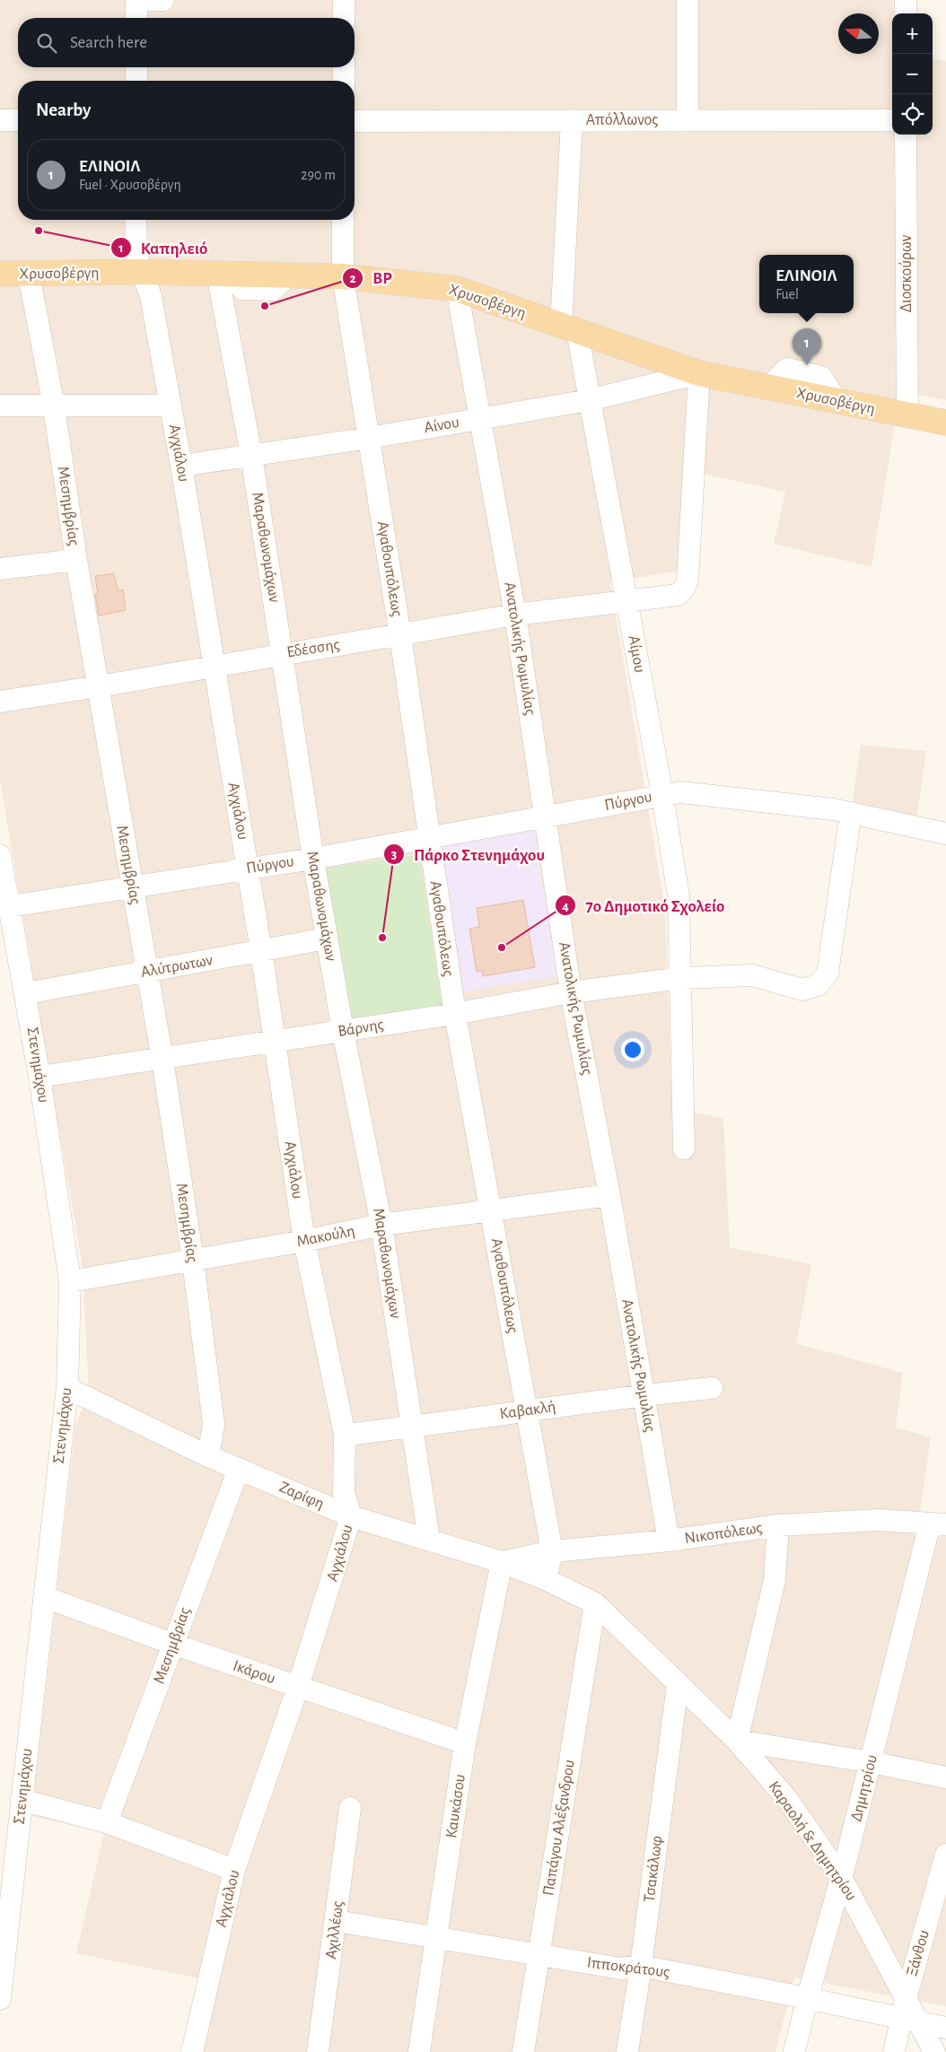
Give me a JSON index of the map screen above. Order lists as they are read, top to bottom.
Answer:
{
  "streets": {
    "main road": ["Χρυσοβέργη"],
    "street": [
      "Απόλλωνος",
      "Διοσκούρων",
      "Αίνου",
      "Αγχιάλου",
      "Μεσημβρίας",
      "Μαραθωνομάχων",
      "Αγαθουπόλεως",
      "Εδέσσης",
      "Ανατολικής Ρωμυλίας",
      "Αίμου",
      "Πύργου",
      "Αλύτρωτων",
      "Βάρνης",
      "Στενημάχου",
      "Μακούλη",
      "Καβακλή",
      "Ζαρίφη",
      "Νικοπόλεως",
      "Ικάρου",
      "Δημητρίου",
      "Καυκάσου",
      "Παπάγου Αλέξανδρου",
      "Καραολή & Δημητρίου",
      "Τσακάλωφ",
      "Αχιλλέως",
      "Ξάνθου",
      "Ιπποκράτους"
    ]
  },
  "crossings": [
    ["Απόλλωνος", "Αίμου"],
    ["Χρυσοβέργη", "Διοσκούρων"],
    ["Χρυσοβέργη", "Αίνου"],
    ["Χρυσοβέργη", "Αγχιάλου"],
    ["Χρυσοβέργη", "Μεσημβρίας"],
    ["Χρυσοβέργη", "Μαραθωνομάχων"],
    ["Χρυσοβέργη", "Αγαθουπόλεως"],
    ["Χρυσοβέργη", "Εδέσσης"],
    ["Χρυσοβέργη", "Ανατολικής Ρωμυλίας"],
    ["Χρυσοβέργη", "Αίμου"],
    ["Αίνου", "Αγχιάλου"],
    ["Αίνου", "Μαραθωνομάχων"],
    ["Αίνου", "Αγαθουπόλεως"],
    ["Αίνου", "Εδέσσης"],
    ["Αίνου", "Ανατολικής Ρωμυλίας"],
    ["Αίνου", "Αίμου"],
    ["Αγχιάλου", "Εδέσσης"],
    ["Αγχιάλου", "Πύργου"],
    ["Αγχιάλου", "Αλύτρωτων"],
    ["Αγχιάλου", "Βάρνης"],
    ["Αγχιάλου", "Μακούλη"],
    ["Αγχιάλου", "Καβακλή"],
    ["Αγχιάλου", "Ζαρίφη"],
    ["Αγχιάλου", "Ικάρου"],
    ["Μεσημβρίας", "Εδέσσης"],
    ["Μεσημβρίας", "Πύργου"],
    ["Μεσημβρίας", "Αλύτρωτων"],
    ["Μεσημβρίας", "Βάρνης"],
    ["Μεσημβρίας", "Μακούλη"],
    ["Μεσημβρίας", "Ζαρίφη"],
    ["Μεσημβρίας", "Ικάρου"],
    ["Μαραθωνομάχων", "Εδέσσης"],
    ["Μαραθωνομάχων", "Πύργου"],
    ["Μαραθωνομάχων", "Αλύτρωτων"],
    ["Μαραθωνομάχων", "Βάρνης"],
    ["Μαραθωνομάχων", "Μακούλη"],
    ["Μαραθωνομάχων", "Καβακλή"],
    ["Μαραθωνομάχων", "Ζαρίφη"],
    ["Αγαθουπόλεως", "Εδέσσης"],
    ["Αγαθουπόλεως", "Πύργου"],
    ["Αγαθουπόλεως", "Βάρνης"],
    ["Αγαθουπόλεως", "Μακούλη"],
    ["Αγαθουπόλεως", "Καβακλή"],
    ["Αγαθουπόλεως", "Νικοπόλεως"],
    ["Εδέσσης", "Ανατολικής Ρωμυλίας"],
    ["Εδέσσης", "Αίμου"],
    ["Ανατολικής Ρωμυλίας", "Πύργου"],
    ["Ανατολικής Ρωμυλίας", "Βάρνης"],
    ["Ανατολικής Ρωμυλίας", "Μακούλη"],
    ["Ανατολικής Ρωμυλίας", "Καβακλή"],
    ["Ανατολικής Ρωμυλίας", "Νικοπόλεως"],
    ["Αίμου", "Πύργου"],
    ["Αίμου", "Βάρνης"],
    ["Πύργου", "Βάρνης"],
    ["Πύργου", "Στενημάχου"],
    ["Αλύτρωτων", "Στενημάχου"],
    ["Βάρνης", "Στενημάχου"],
    ["Στενημάχου", "Μακούλη"],
    ["Στενημάχου", "Ζαρίφη"],
    ["Στενημάχου", "Ικάρου"],
    ["Ζαρίφη", "Νικοπόλεως"],
    ["Ζαρίφη", "Καυκάσου"],
    ["Ζαρίφη", "Καραολή & Δημητρίου"],
    ["Νικοπόλεως", "Δημητρίου"],
    ["Νικοπόλεως", "Καυκάσου"],
    ["Ικάρου", "Καυκάσου"],
    ["Δημητρίου", "Καραολή & Δημητρίου"],
    ["Δημητρίου", "Ιπποκράτους"],
    ["Καυκάσου", "Ιπποκράτους"],
    ["Παπάγου Αλέξανδρου", "Καραολή & Δημητρίου"],
    ["Παπάγου Αλέξανδρου", "Ιπποκράτους"],
    ["Καραολή & Δημητρίου", "Τσακάλωφ"],
    ["Καραολή & Δημητρίου", "Ξάνθου"],
    ["Καραολή & Δημητρίου", "Ιπποκράτους"],
    ["Τσακάλωφ", "Ιπποκράτους"],
    ["Αχιλλέως", "Ιπποκράτους"]
  ],
  "places": [
    "Καπηλειό",
    "BP",
    "Πάρκο Στενημάχου",
    "7ο Δημοτικό Σχολείο"
  ],
  "north": "left",
  "page": {
    "map_buttons": ["+", "−"],
    "search": "Search here",
    "heading": "Nearby",
    "list": [
      {
        "mark": "1",
        "name": "ΕΛΙΝΟΙΛ",
        "note": "Fuel · Χρυσοβέργη",
        "value": "290 m"
      }
    ],
    "popup": ["ΕΛΙΝΟΙΛ", "Fuel"],
    "pins": "1"
  }
}
